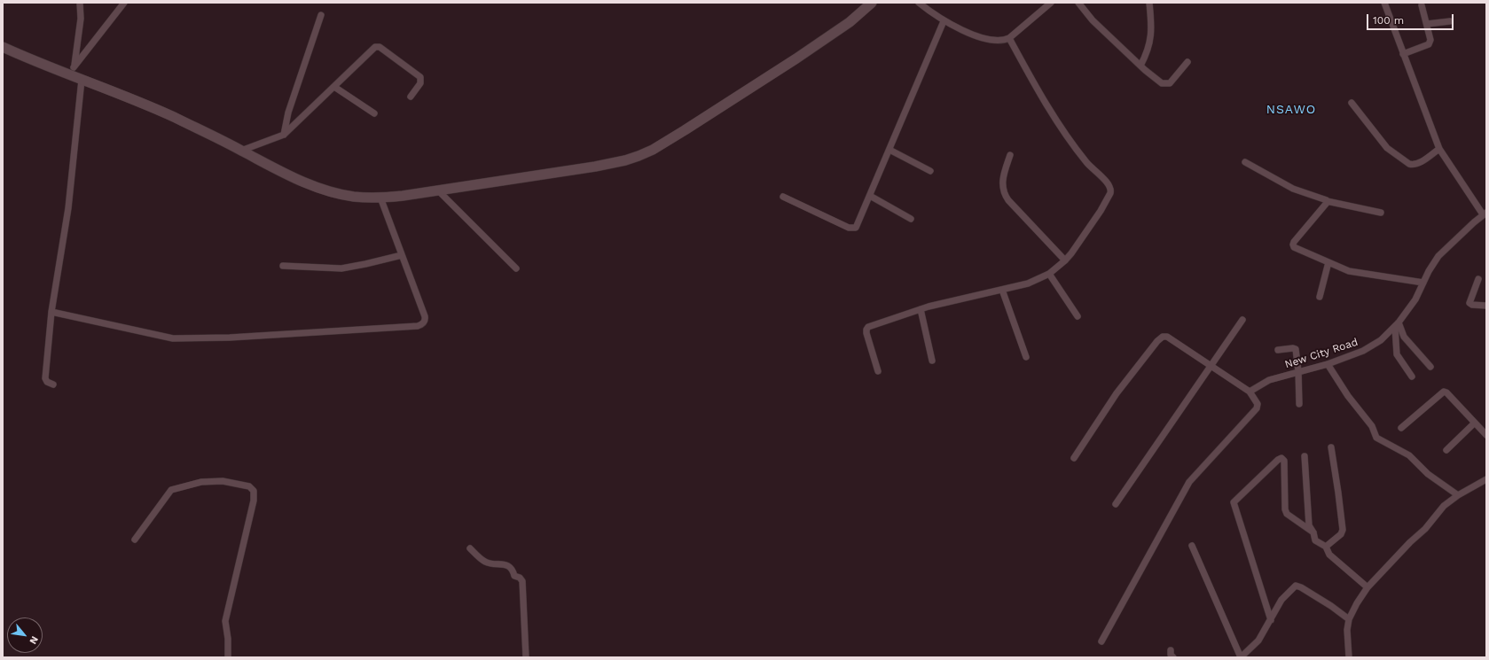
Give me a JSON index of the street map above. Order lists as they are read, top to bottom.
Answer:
{
  "streets": {
    "street": ["New City Road"]
  },
  "districts": ["NSAWO"],
  "scale_bar": "100 m",
  "north": "bottom right"
}
